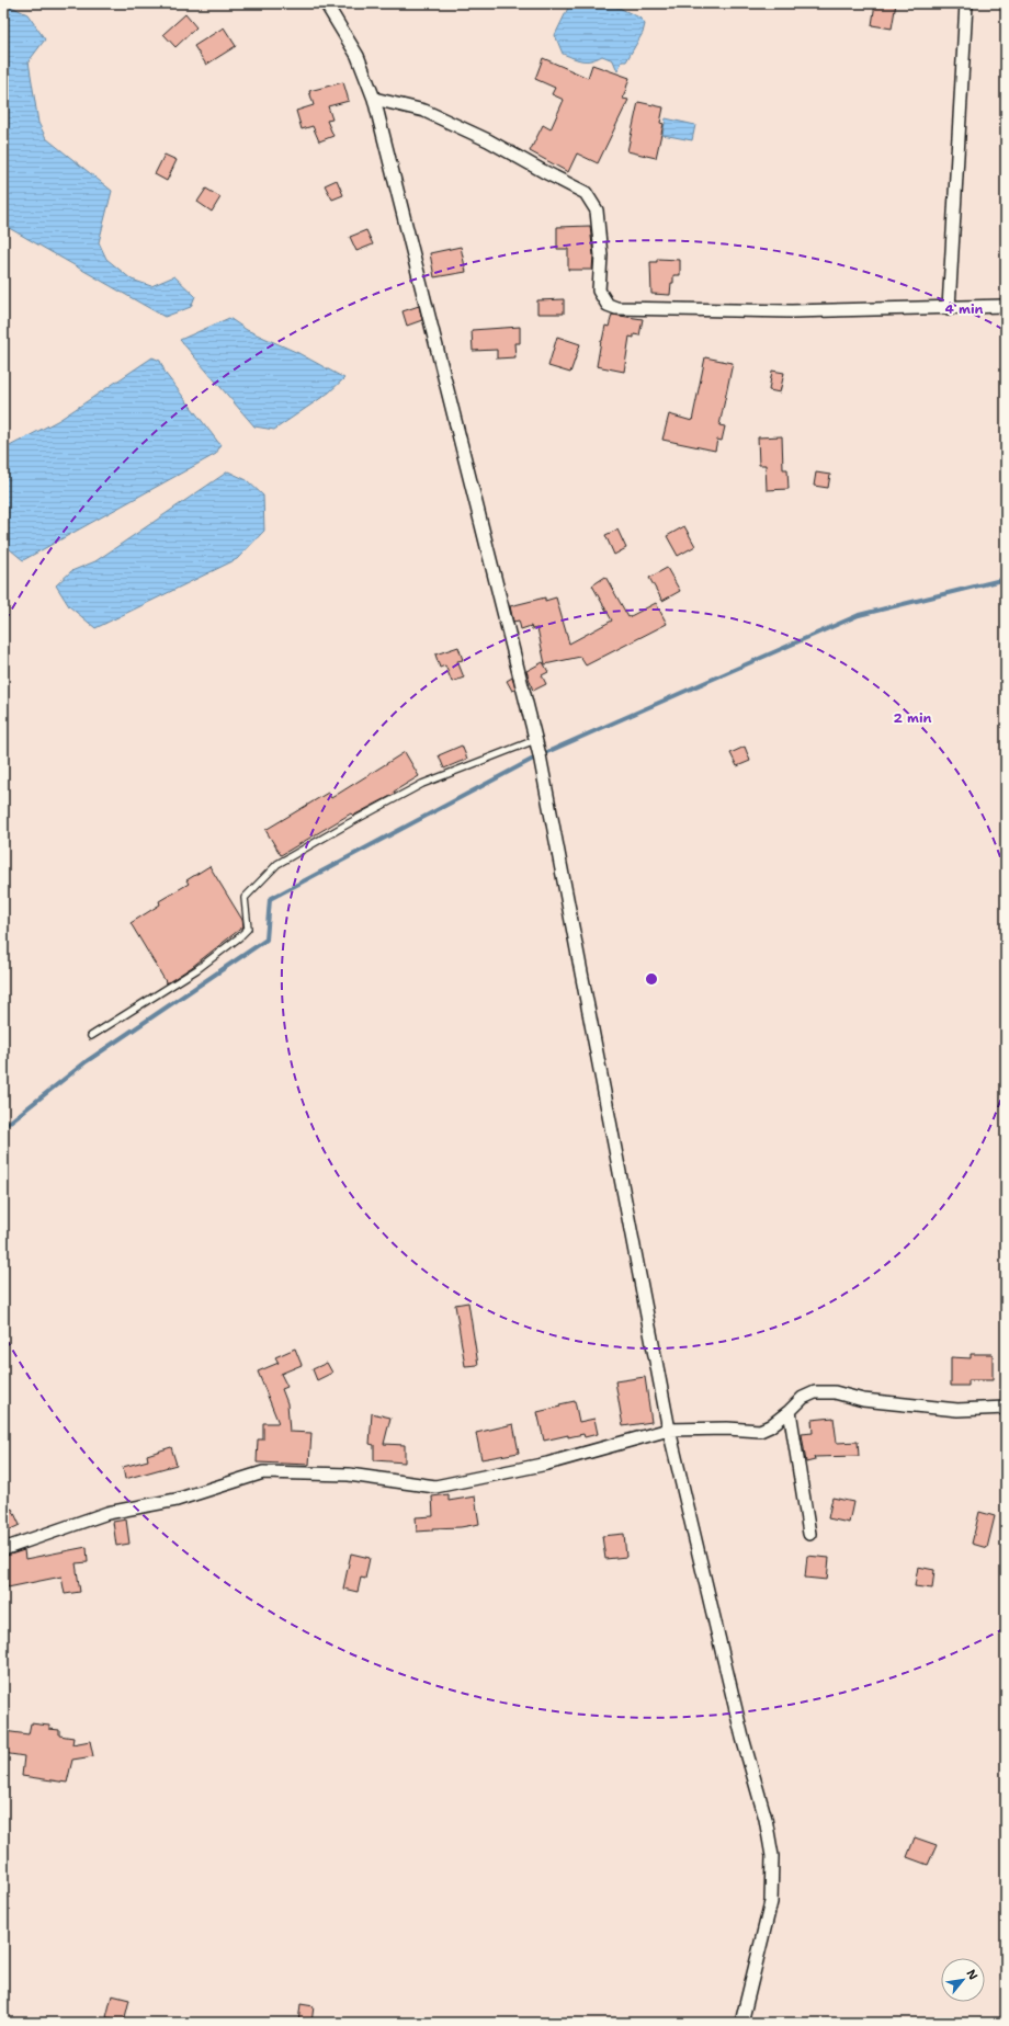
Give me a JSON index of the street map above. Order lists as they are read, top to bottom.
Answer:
{
  "north": "top right",
  "rings": ["4 min", "2 min"]
}
